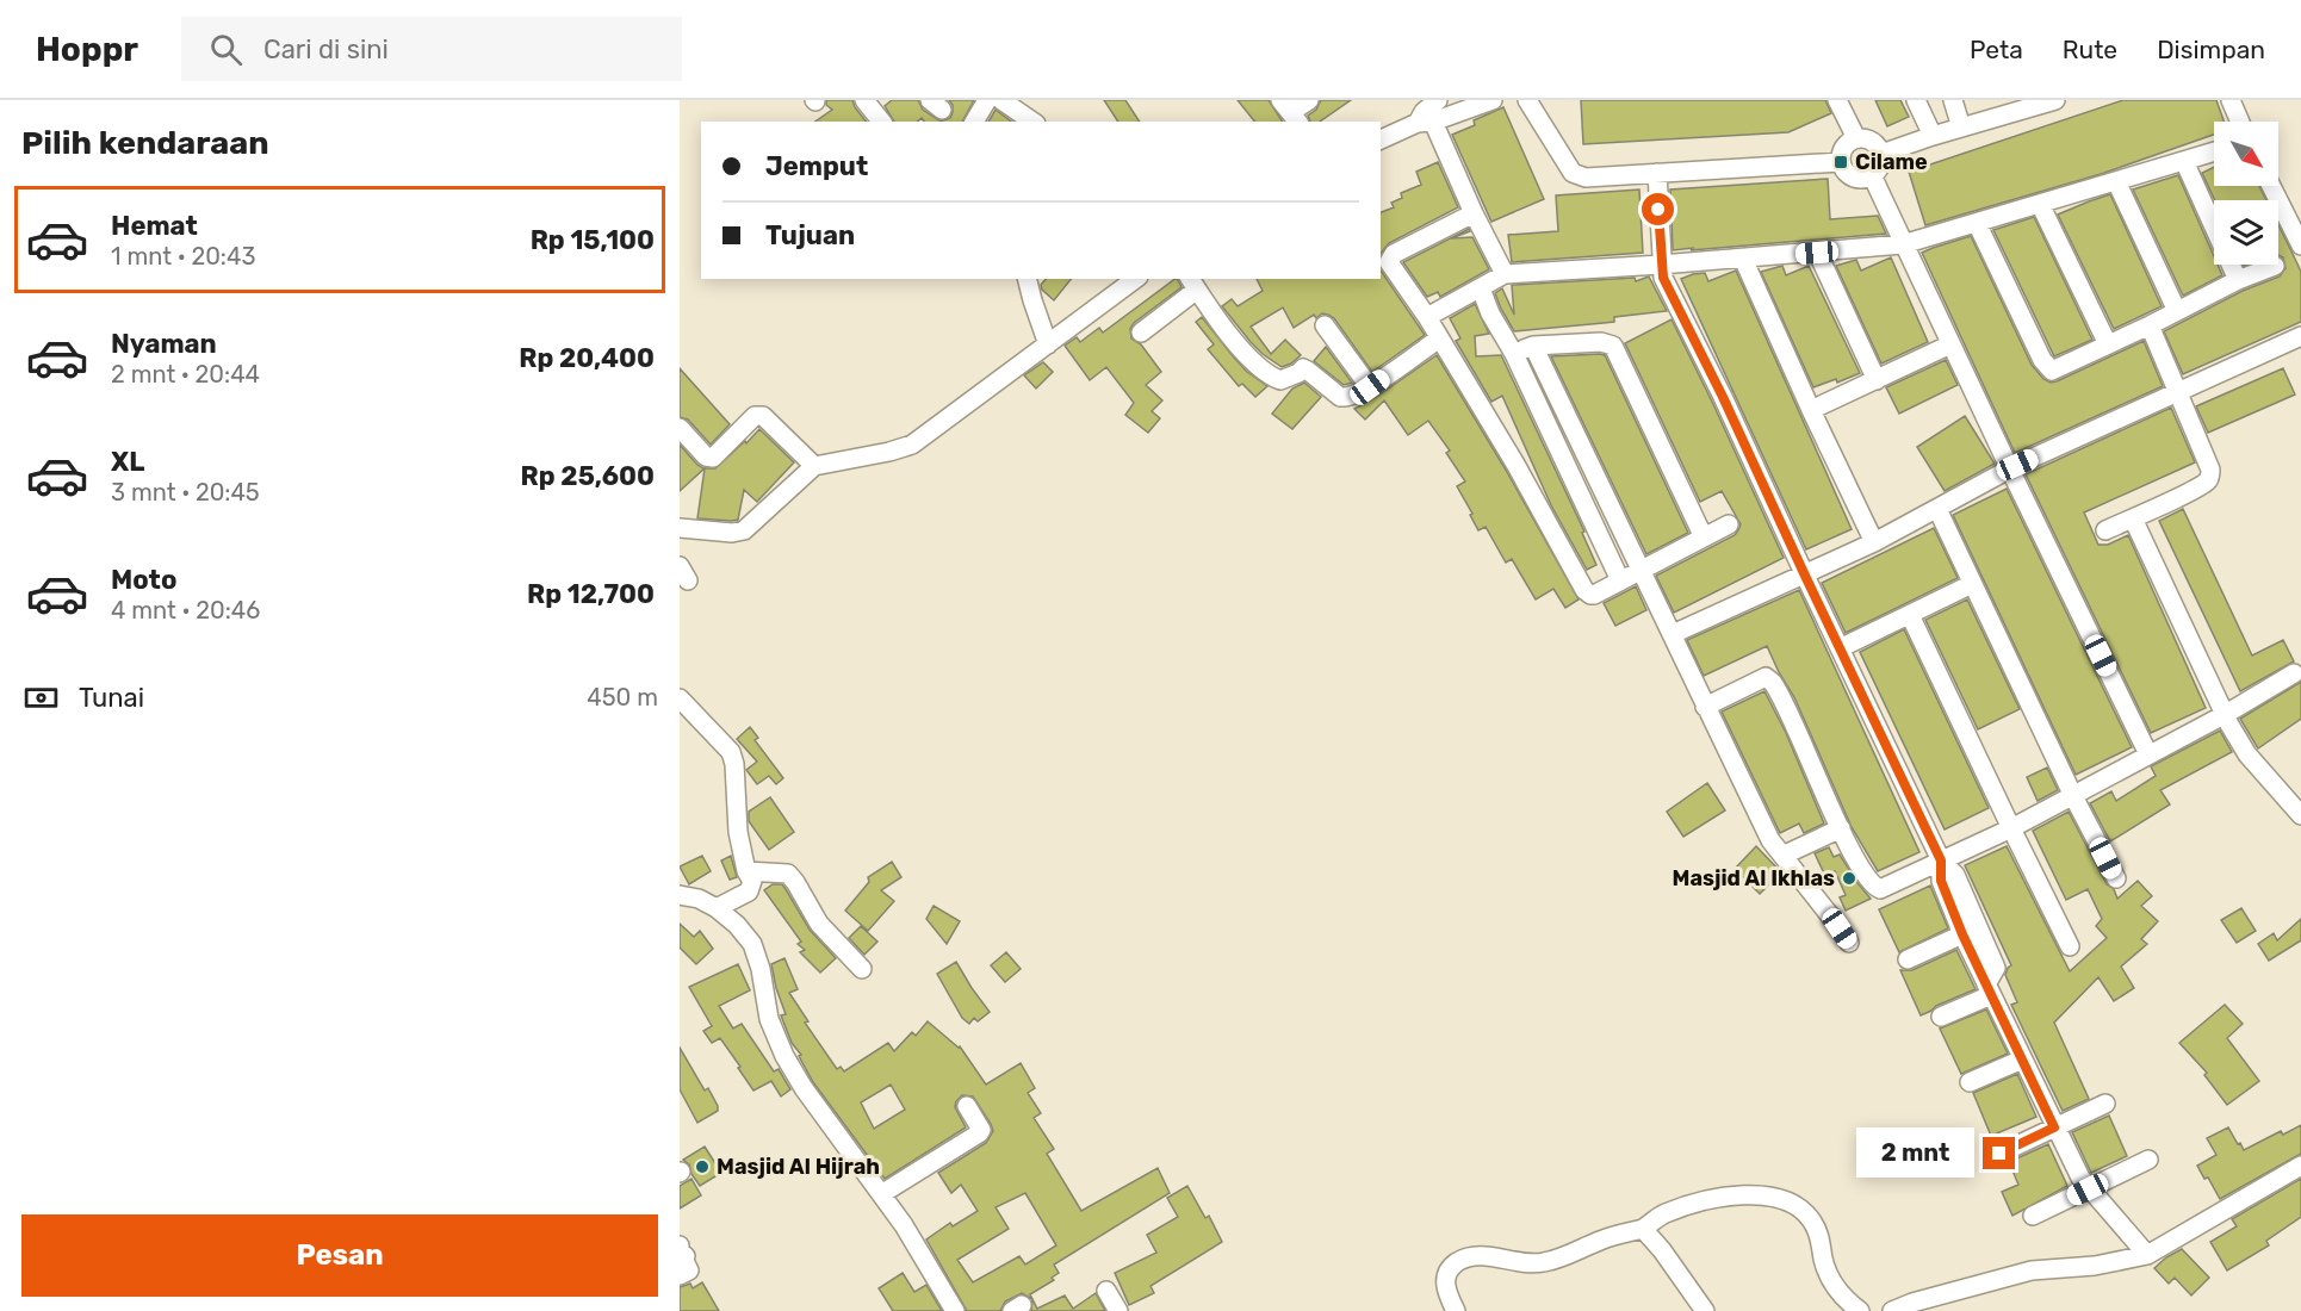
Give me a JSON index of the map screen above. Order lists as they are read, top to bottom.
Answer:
{
  "places": {
    "transit": ["Cilame"],
    "other": ["Masjid Al Ikhlas", "Masjid Al Hijrah"]
  },
  "north": "bottom right",
  "page": {
    "header": "Hoppr",
    "search": "Cari di sini",
    "nav": ["Peta", "Rute", "Disimpan"],
    "heading": "Pilih kendaraan",
    "banner": ["Jemput", "Tujuan"],
    "list": [
      {
        "name": "Hemat",
        "note": "1 mnt · 20:43",
        "value": "Rp 15,100"
      },
      {
        "name": "Nyaman",
        "note": "2 mnt · 20:44",
        "value": "Rp 20,400"
      },
      {
        "name": "XL",
        "note": "3 mnt · 20:45",
        "value": "Rp 25,600"
      },
      {
        "name": "Moto",
        "note": "4 mnt · 20:46",
        "value": "Rp 12,700"
      }
    ],
    "pay": ["Tunai", "450 m"],
    "bubble": "2 mnt",
    "buttons": "Pesan"
  }
}
